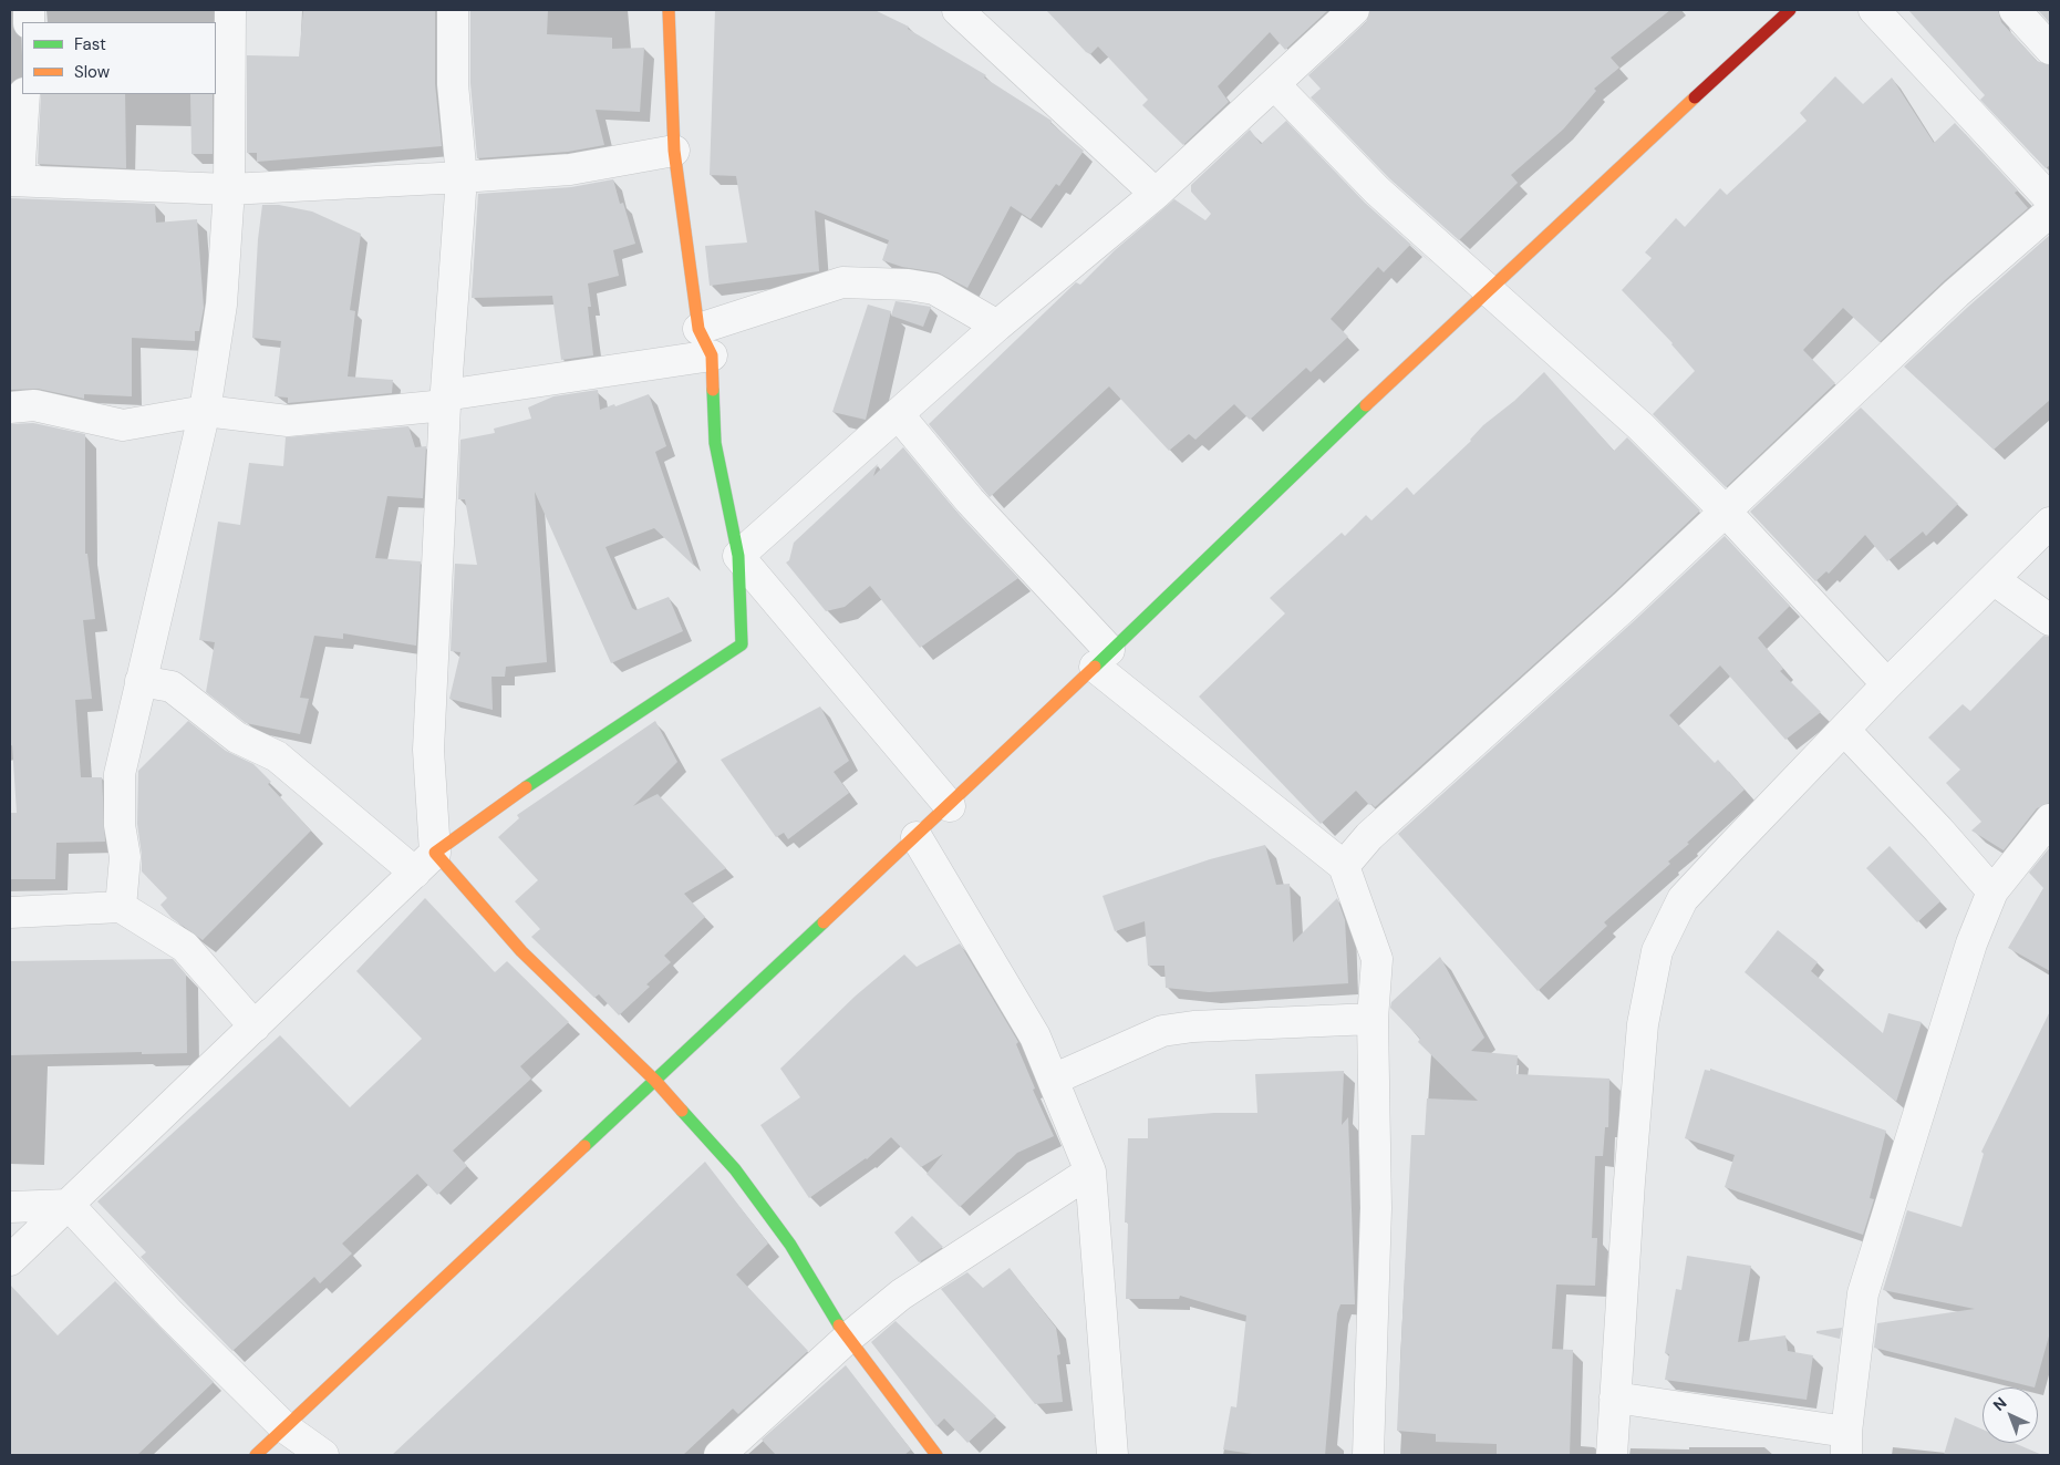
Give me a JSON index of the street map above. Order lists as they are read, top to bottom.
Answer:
{
  "legend": ["Fast", "Slow"],
  "north": "top left"
}
